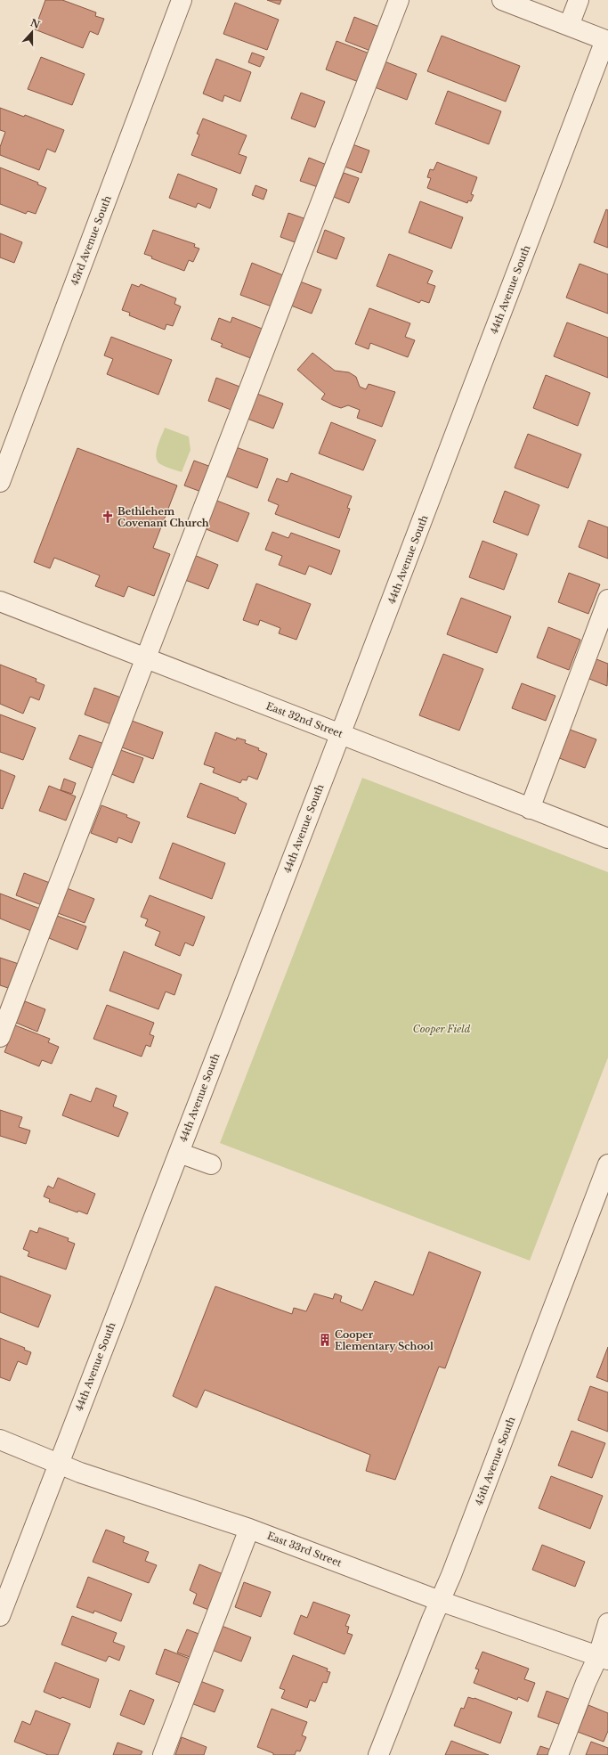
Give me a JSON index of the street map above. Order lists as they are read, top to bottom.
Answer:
{
  "streets": {
    "street": [
      "43rd Avenue South",
      "44th Avenue South",
      "East 32nd Street",
      "45th Avenue South",
      "East 33rd Street"
    ]
  },
  "crossings": [
    ["44th Avenue South", "East 32nd Street"],
    ["44th Avenue South", "East 33rd Street"],
    ["45th Avenue South", "East 33rd Street"]
  ],
  "parks": ["Cooper Field"],
  "places": {
    "church": ["Bethlehem Covenant Church"],
    "building": ["Cooper Elementary School"]
  },
  "north": "top"
}
